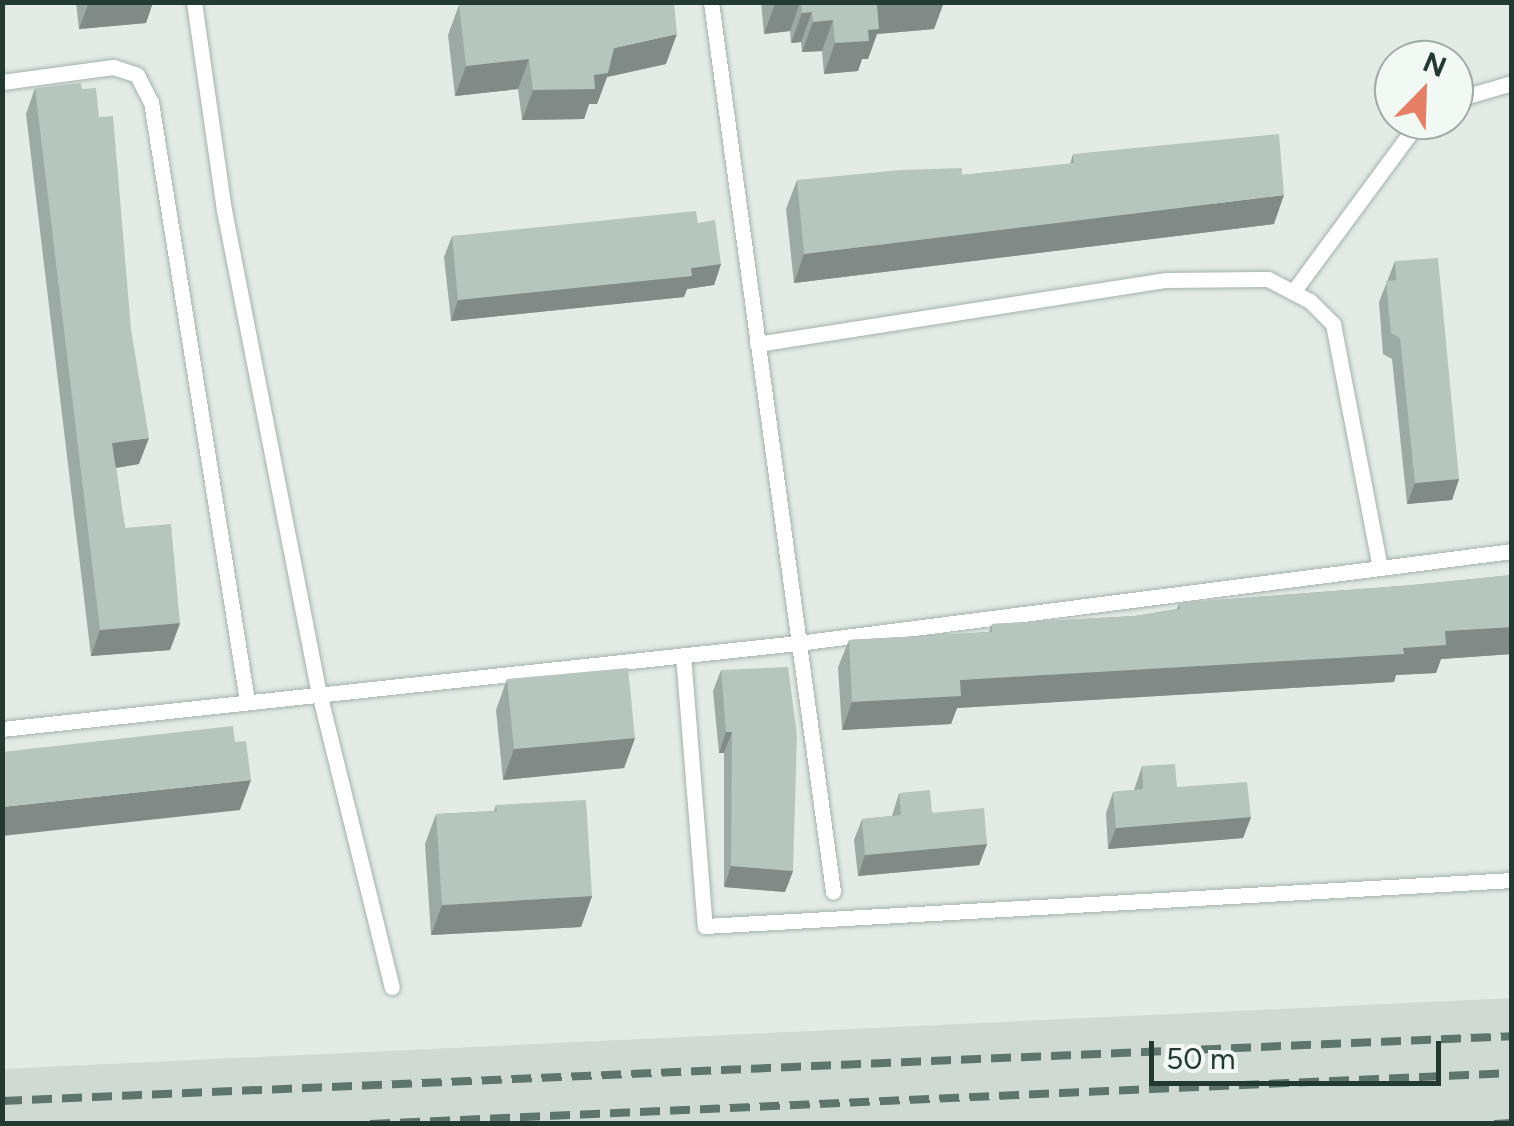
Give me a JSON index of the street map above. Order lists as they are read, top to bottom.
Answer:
{
  "scale_bar": "50 m",
  "north": "top right"
}
